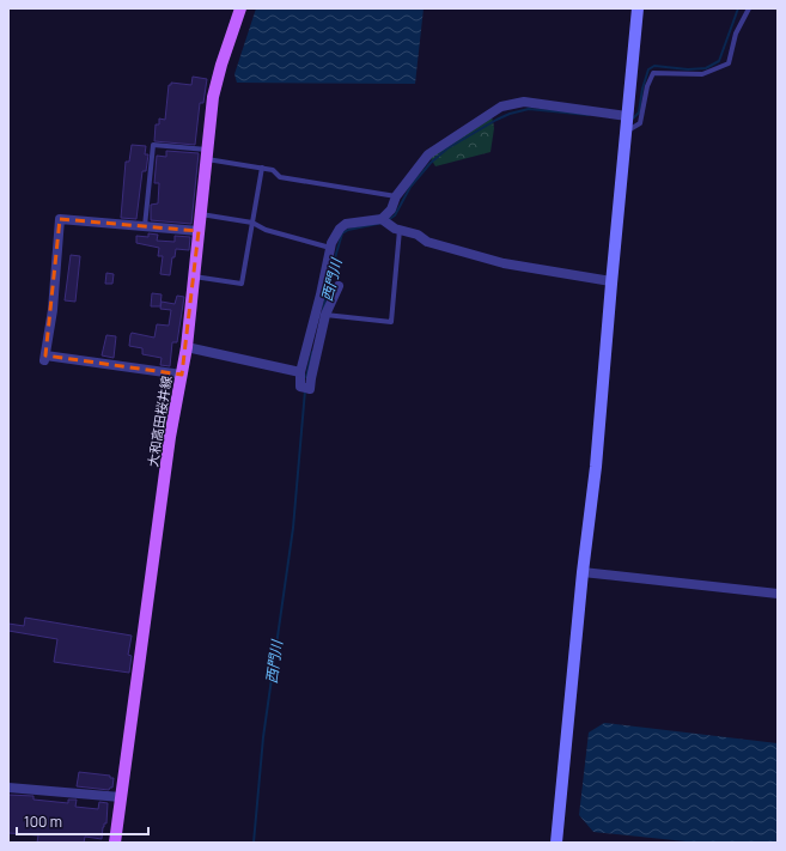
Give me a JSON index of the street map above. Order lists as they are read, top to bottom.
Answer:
{
  "streets": {
    "main road": ["大和高田桜井線"]
  },
  "water": ["西門川"],
  "scale_bar": "100 m"
}
